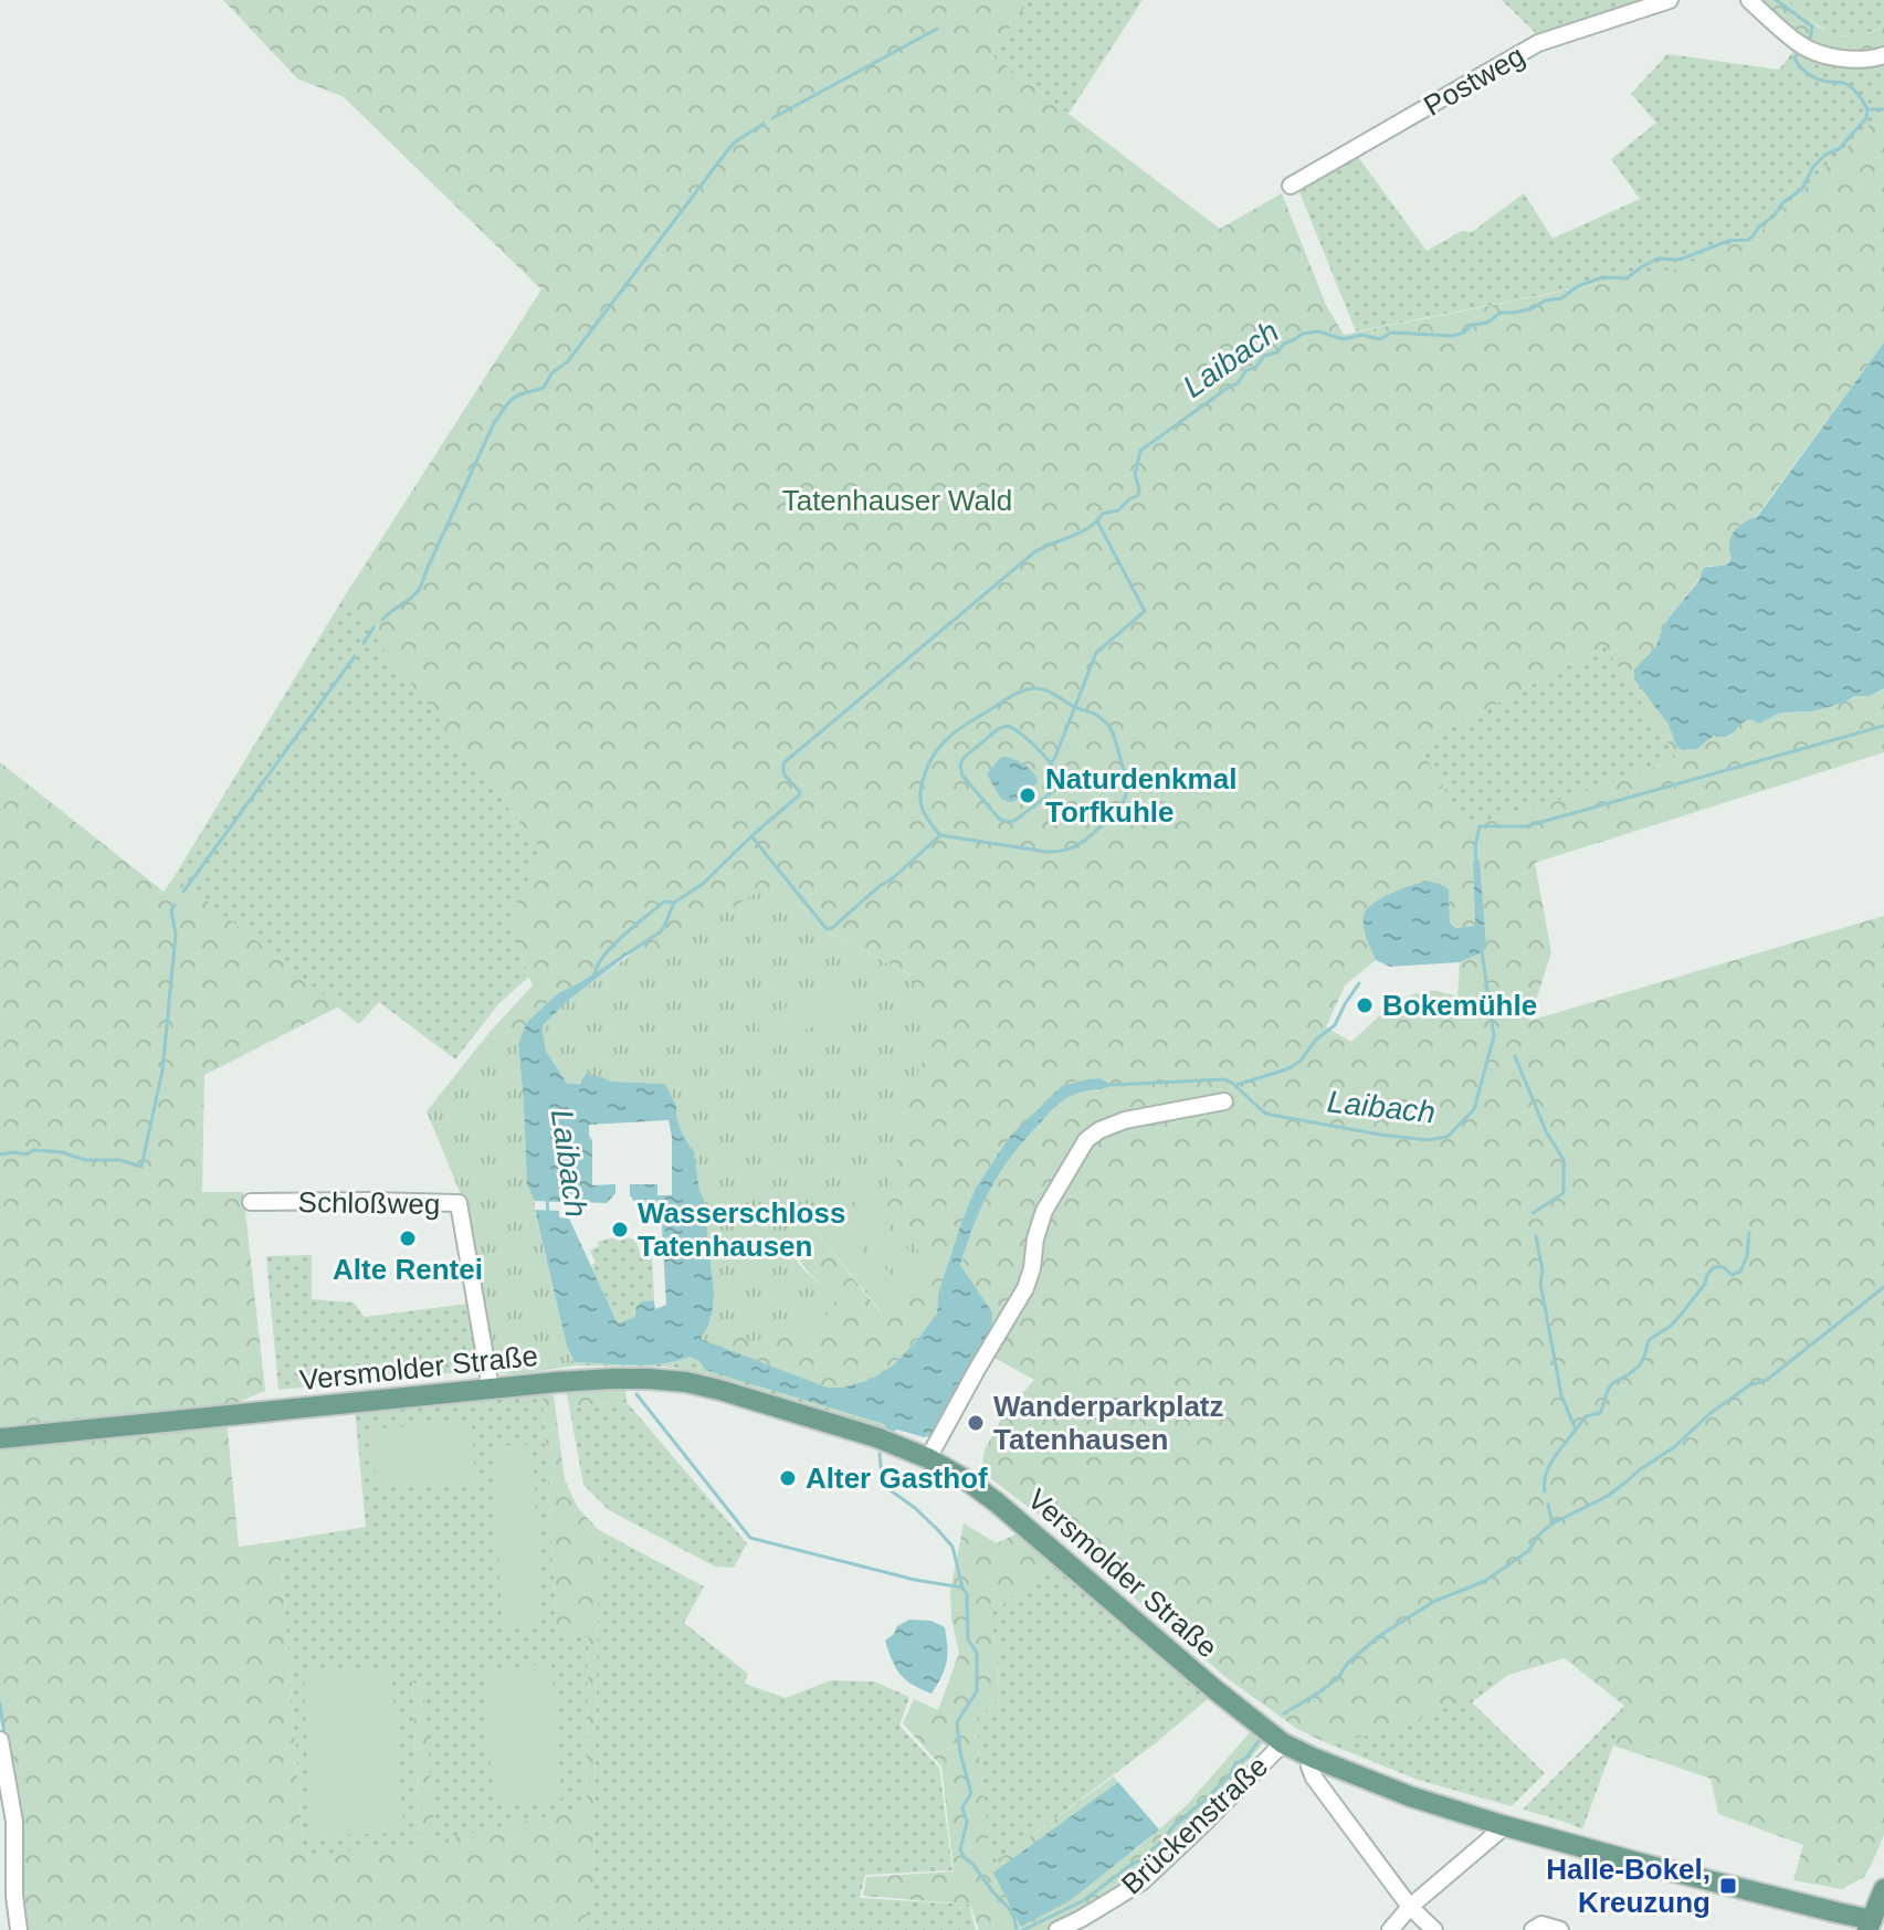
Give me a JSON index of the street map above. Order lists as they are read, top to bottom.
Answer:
{
  "streets": {
    "main road": ["Versmolder Straße"],
    "street": ["Postweg", "Schloßweg", "Brückenstraße"]
  },
  "crossings": [
    ["Schloßweg", "Versmolder Straße"],
    ["Versmolder Straße", "Brückenstraße"]
  ],
  "water": ["Laibach"],
  "parks": ["Tatenhauser Wald"],
  "places": {
    "other": [
      "Naturdenkmal Torfkuhle",
      "Bokemühle",
      "Wasserschloss Tatenhausen",
      "Alte Rentei",
      "Wanderparkplatz Tatenhausen",
      "Alter Gasthof"
    ],
    "transit": ["Halle-Bokel, Kreuzung"]
  }
}
